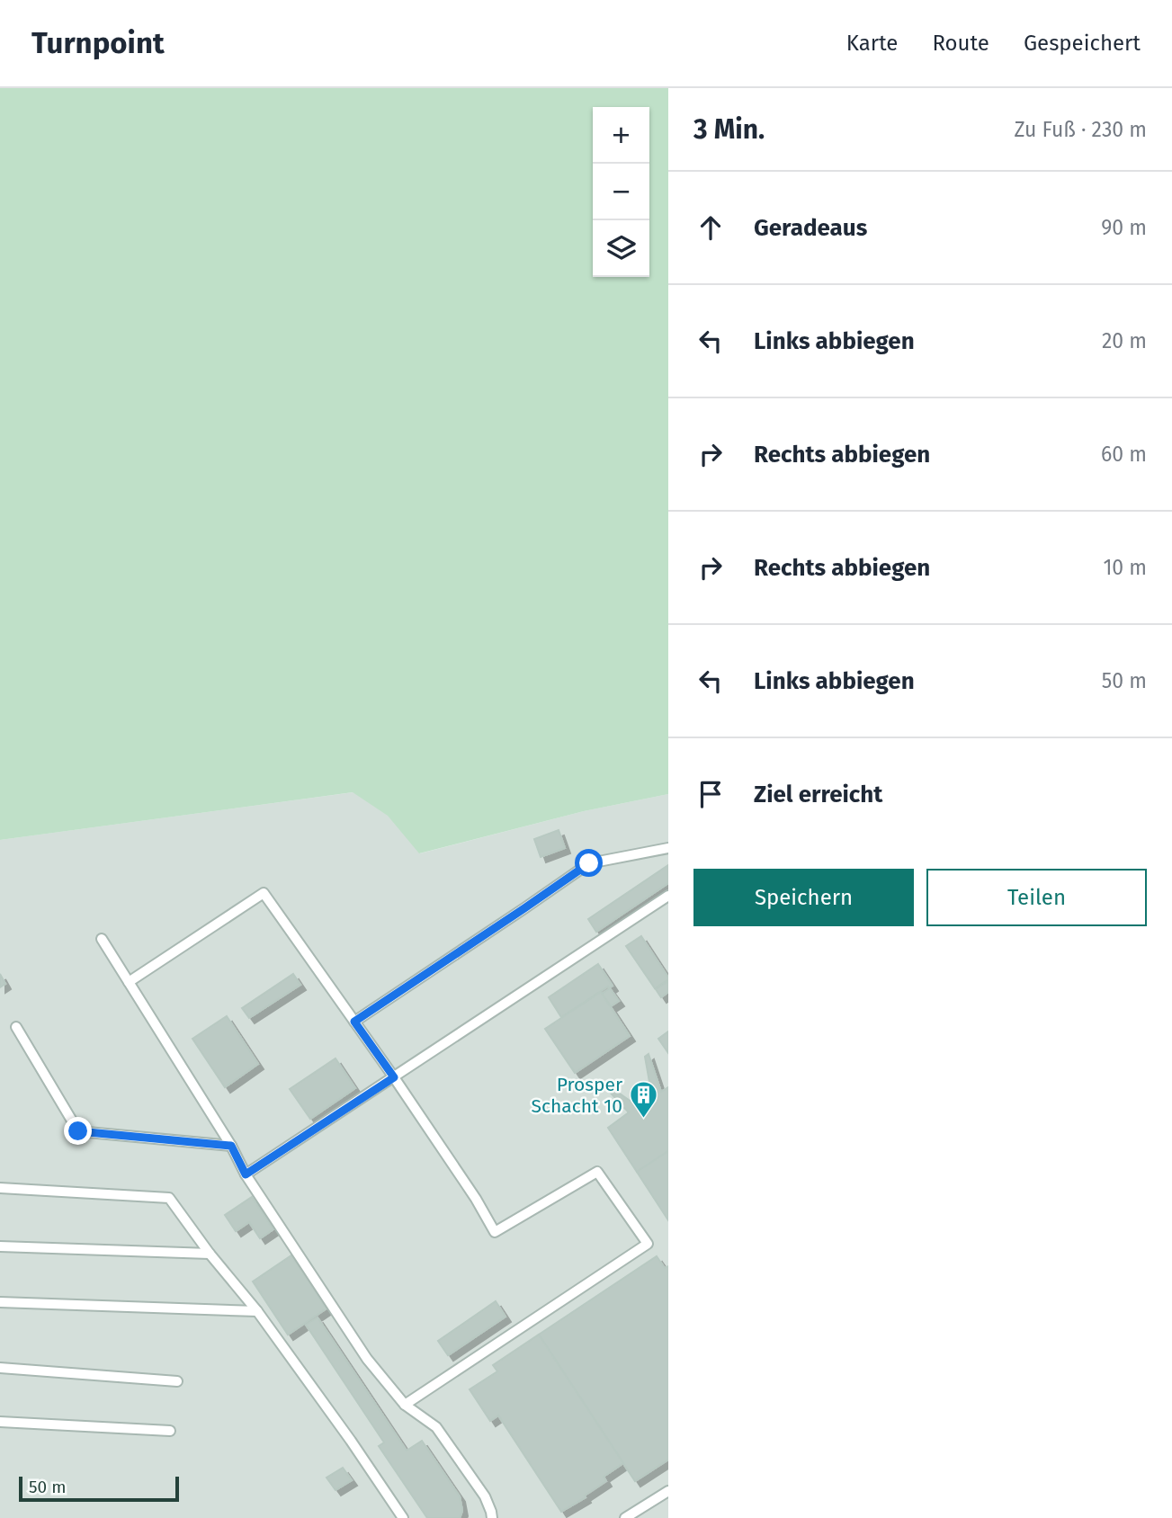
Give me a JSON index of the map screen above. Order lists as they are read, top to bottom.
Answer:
{
  "places": {
    "building": ["Prosper Schacht 10"]
  },
  "scale_bar": "50 m",
  "page": {
    "header": "Turnpoint",
    "nav": ["Karte", "Route", "Gespeichert"],
    "heading": ["3 Min.", "Zu Fuß · 230 m"],
    "map_buttons": ["+", "−"],
    "list": [
      ["Geradeaus", "90 m"],
      ["Links abbiegen", "20 m"],
      ["Rechts abbiegen", "60 m"],
      ["Rechts abbiegen", "10 m"],
      ["Links abbiegen", "50 m"],
      "Ziel erreicht"
    ],
    "buttons": ["Speichern", "Teilen"],
    "scale": "50 m"
  }
}
